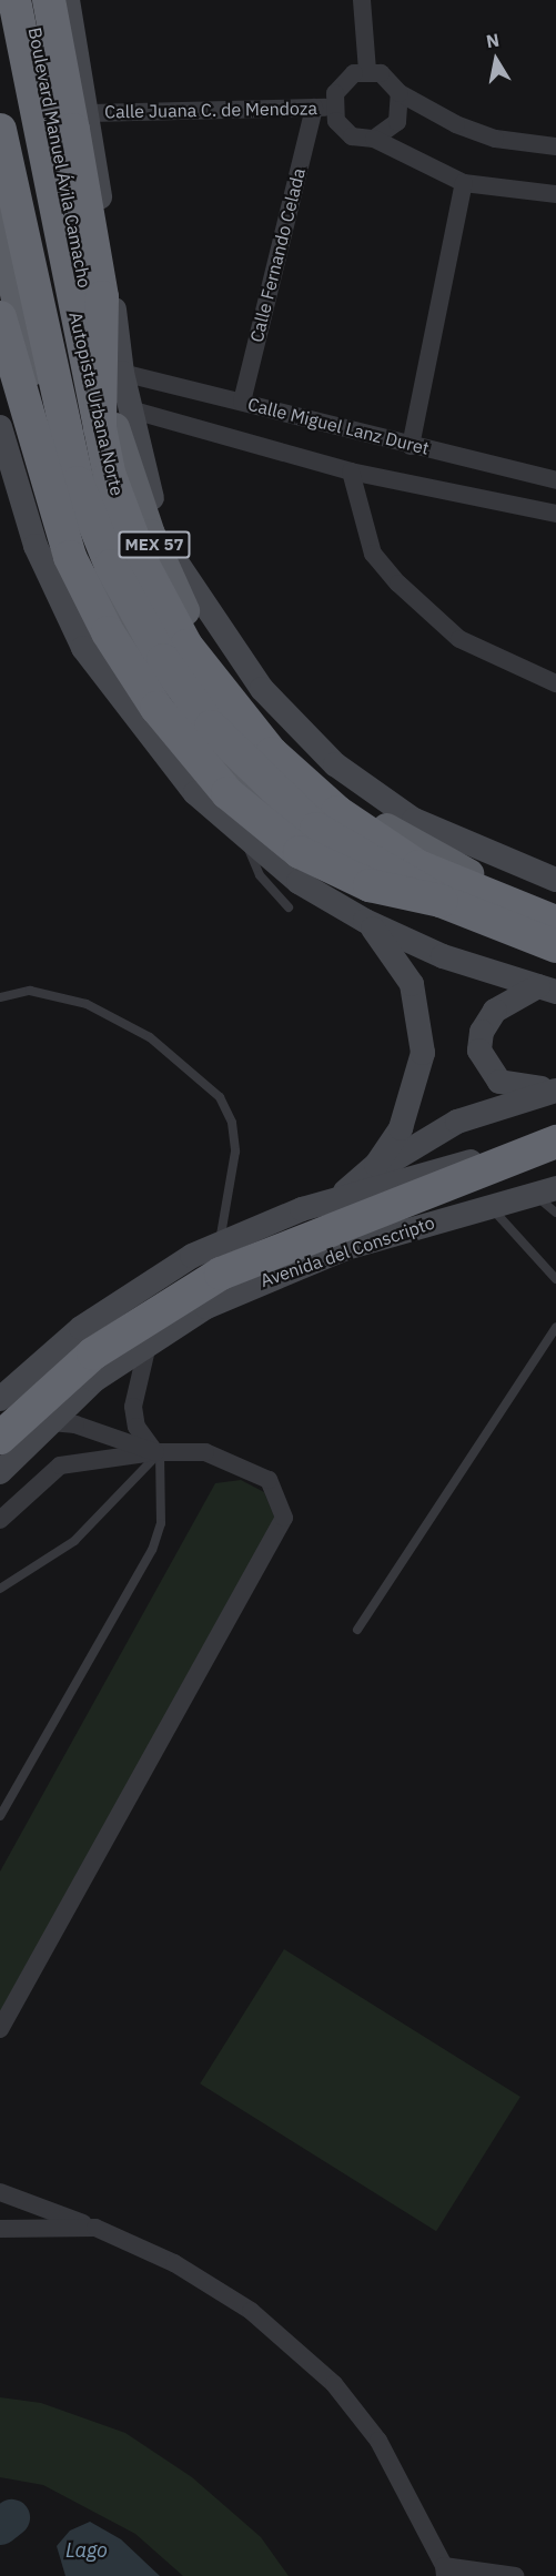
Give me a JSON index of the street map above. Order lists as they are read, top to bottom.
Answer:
{
  "streets": {
    "highway": ["Boulevard Manuel Ávila Camacho", "Autopista Urbana Norte", "MEX 57"],
    "main road": ["Avenida del Conscripto"],
    "street": ["Calle Juana C. de Mendoza", "Calle Fernando Celada", "Calle Miguel Lanz Duret"]
  },
  "crossings": [
    ["Calle Juana C. de Mendoza", "Boulevard Manuel Ávila Camacho"],
    ["Calle Juana C. de Mendoza", "Calle Fernando Celada"],
    ["Boulevard Manuel Ávila Camacho", "Autopista Urbana Norte"],
    ["Boulevard Manuel Ávila Camacho", "Calle Miguel Lanz Duret"],
    ["Calle Fernando Celada", "Calle Miguel Lanz Duret"]
  ],
  "water": ["Lago"],
  "north": "top"
}
